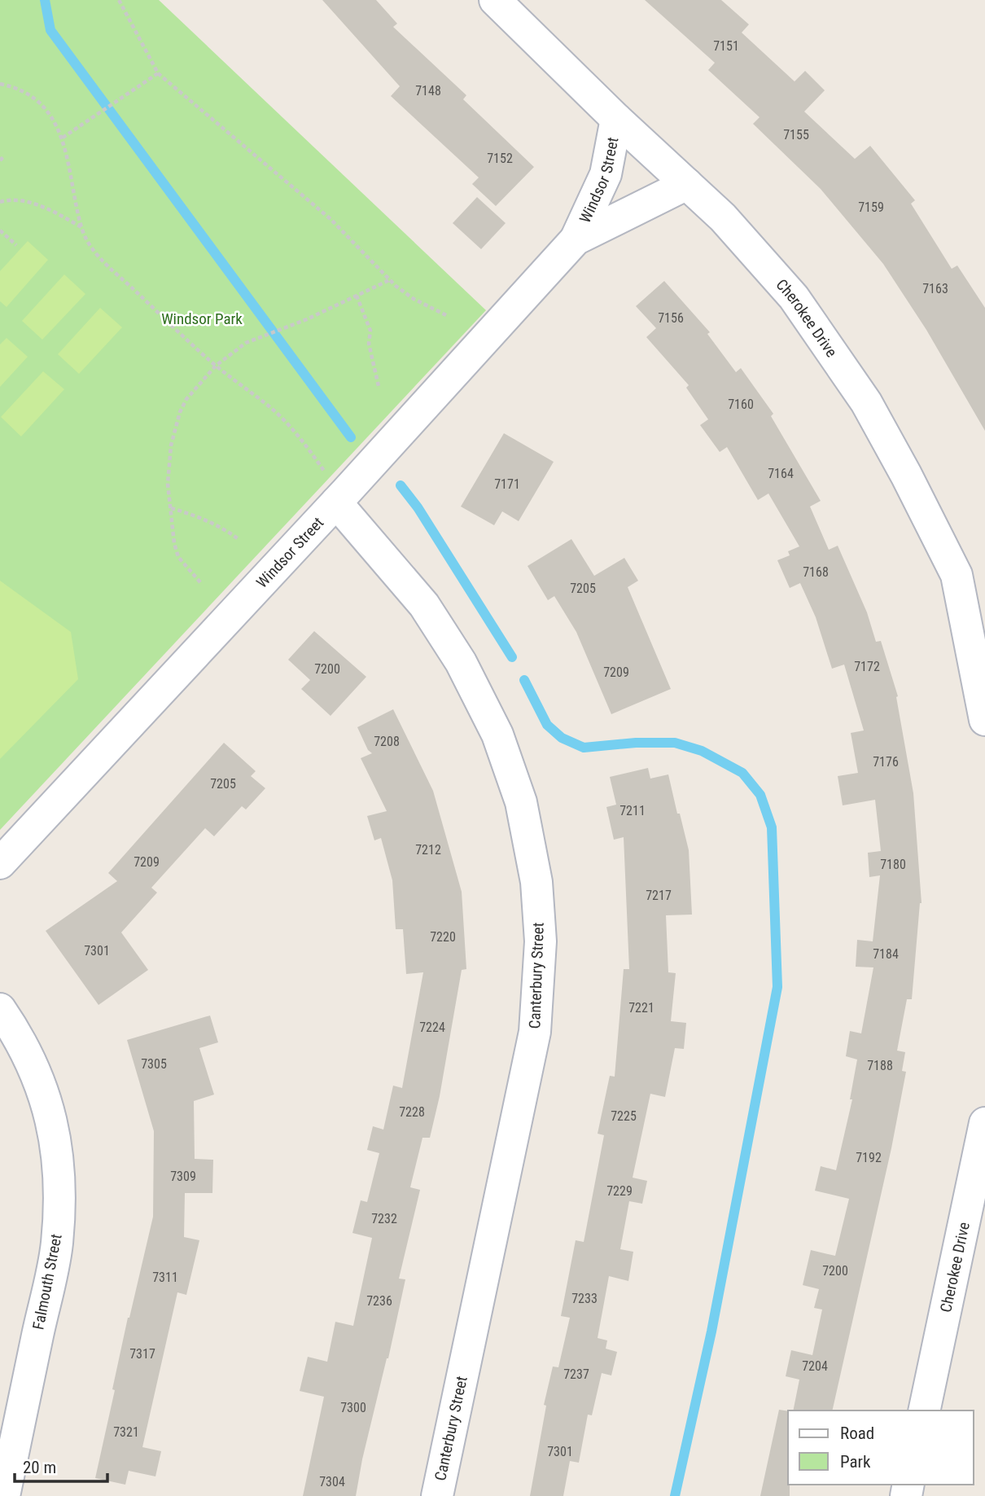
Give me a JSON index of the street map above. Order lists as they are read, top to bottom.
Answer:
{
  "streets": {
    "street": [
      "Windsor Street",
      "Cherokee Drive",
      "Canterbury Street",
      "Falmouth Street"
    ]
  },
  "crossings": [
    ["Windsor Street", "Cherokee Drive"],
    ["Windsor Street", "Canterbury Street"]
  ],
  "parks": ["Windsor Park"],
  "house_numbers": [
    "7151",
    "7148",
    "7155",
    "7152",
    "7159",
    "7163",
    "7156",
    "7160",
    "7164",
    "7171",
    "7168",
    "7205",
    "7172",
    "7200",
    "7209",
    "7208",
    "7176",
    "7205",
    "7211",
    "7212",
    "7209",
    "7180",
    "7217",
    "7220",
    "7301",
    "7184",
    "7221",
    "7224",
    "7305",
    "7188",
    "7228",
    "7225",
    "7192",
    "7309",
    "7229",
    "7232",
    "7200",
    "7311",
    "7233",
    "7236",
    "7317",
    "7204",
    "7237",
    "7300",
    "7321",
    "7301",
    "7304"
  ],
  "legend": ["Road", "Park"],
  "scale_bar": "20 m"
}
